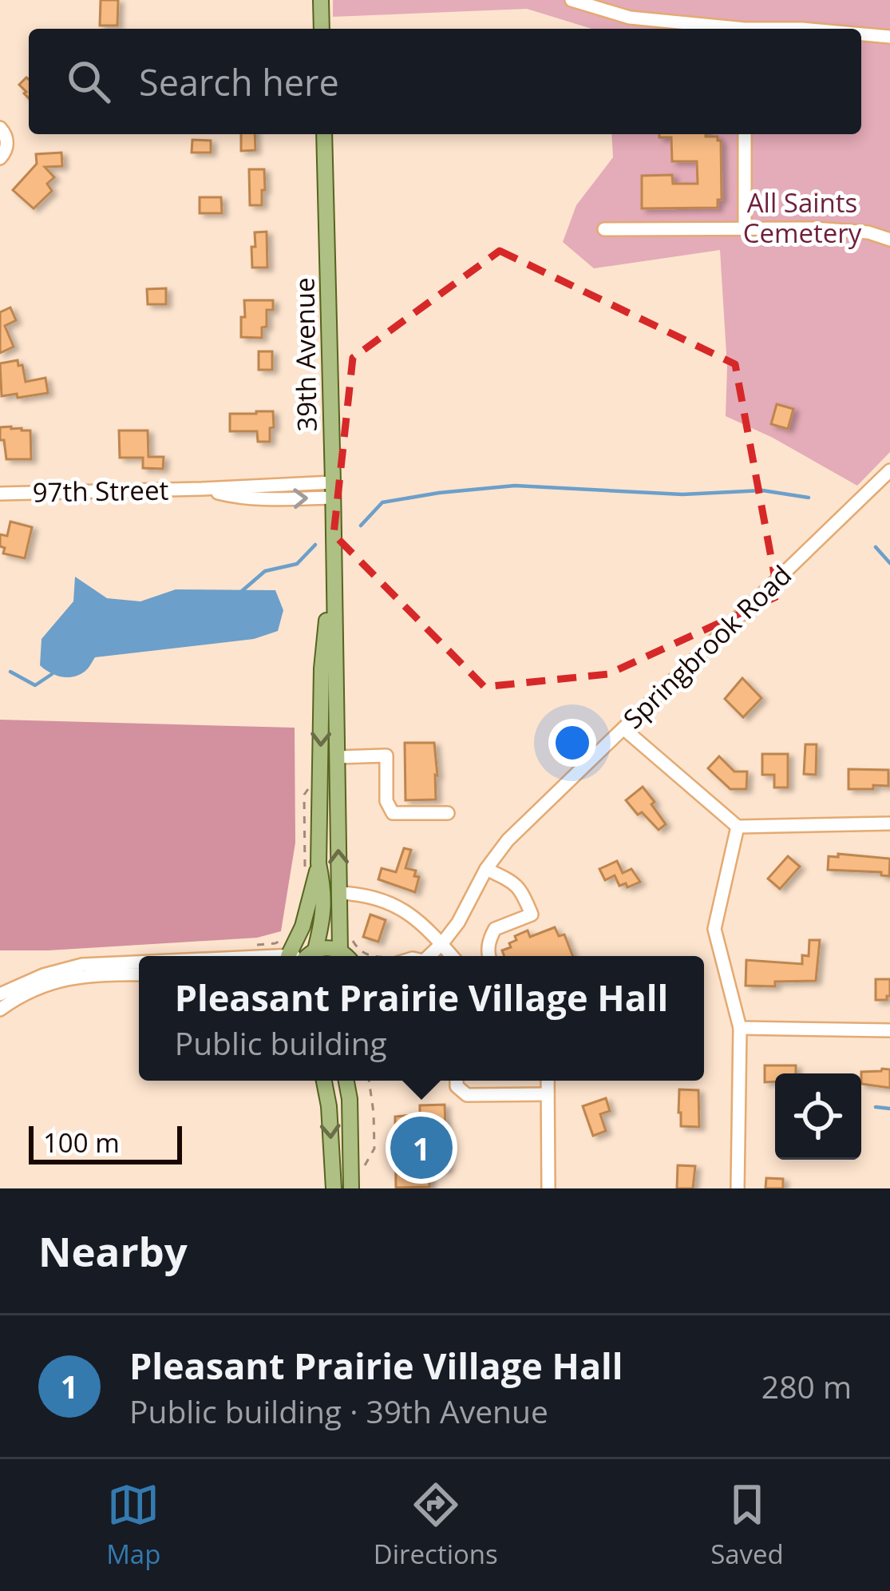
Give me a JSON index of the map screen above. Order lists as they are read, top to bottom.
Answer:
{
  "streets": {
    "main road": ["39th Avenue"],
    "street": ["97th Street", "Springbrook Road"]
  },
  "crossings": [
    ["39th Avenue", "97th Street"]
  ],
  "parks": ["All Saints Cemetery"],
  "scale_bar": "100 m",
  "page": {
    "search": "Search here",
    "popup": ["Pleasant Prairie Village Hall", "Public building"],
    "pins": "1",
    "scale": "100 m",
    "heading": "Nearby",
    "list": [
      {
        "mark": "1",
        "name": "Pleasant Prairie Village Hall",
        "note": "Public building · 39th Avenue",
        "value": "280 m"
      }
    ],
    "nav": ["Map", "Directions", "Saved"]
  }
}
